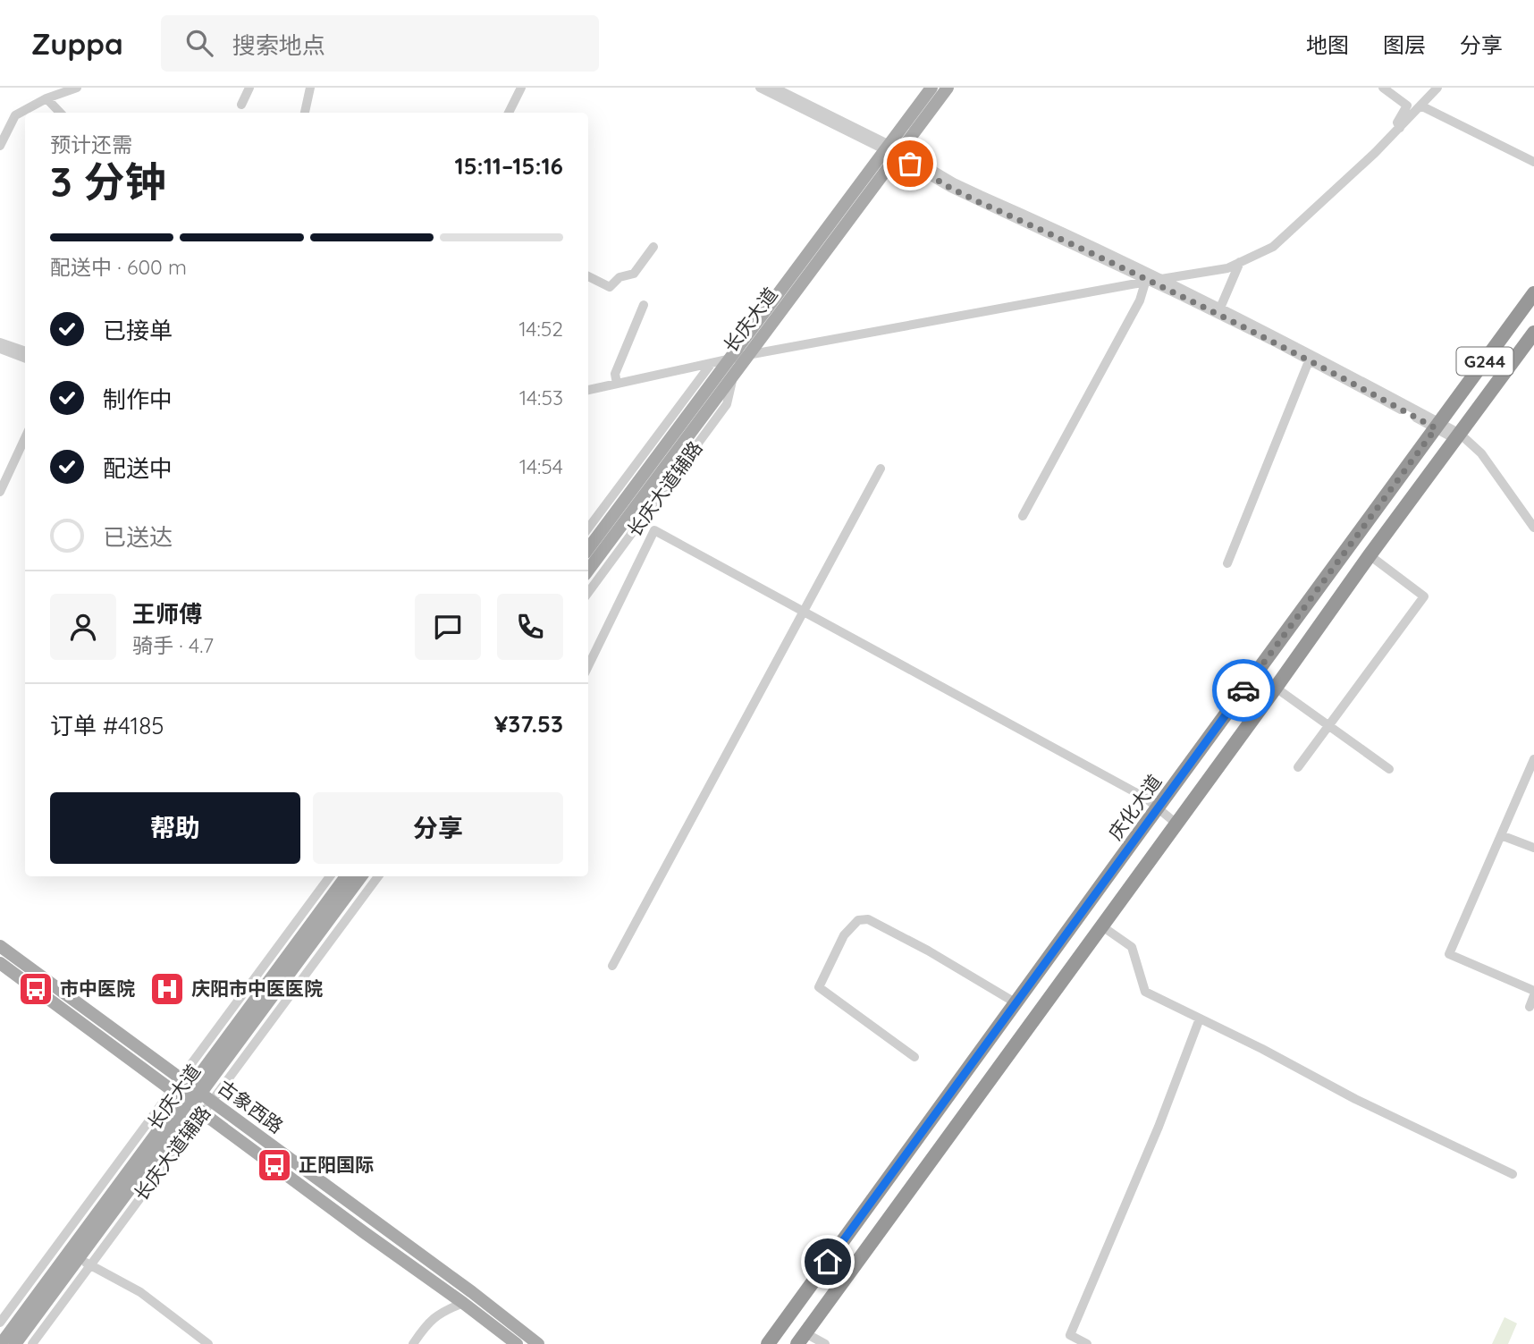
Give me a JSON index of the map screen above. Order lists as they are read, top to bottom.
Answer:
{
  "streets": {
    "highway": ["G244", "庆化大道"],
    "main road": ["长庆大道", "古象西路"],
    "street": ["长庆大道辅路"]
  },
  "crossings": [
    ["长庆大道", "长庆大道辅路"],
    ["长庆大道", "古象西路"],
    ["长庆大道辅路", "古象西路"]
  ],
  "places": {
    "bus stop": ["市中医院", "正阳国际"],
    "hospital": ["庆阳市中医医院"]
  },
  "page": {
    "header": "Zuppa",
    "search": "搜索地点",
    "nav": ["地图", "图层", "分享"],
    "heading": ["3 分钟", "预计还需", "15:11–15:16"],
    "panel": [
      "王师傅",
      "骑手 · 4.7",
      "订单 #4185",
      "¥37.53"
    ],
    "bar": "配送中 · 600 m",
    "list": [
      ["已接单", "14:52"],
      ["制作中", "14:53"],
      ["配送中", "14:54"],
      "已送达"
    ],
    "buttons": ["帮助", "分享"]
  }
}
